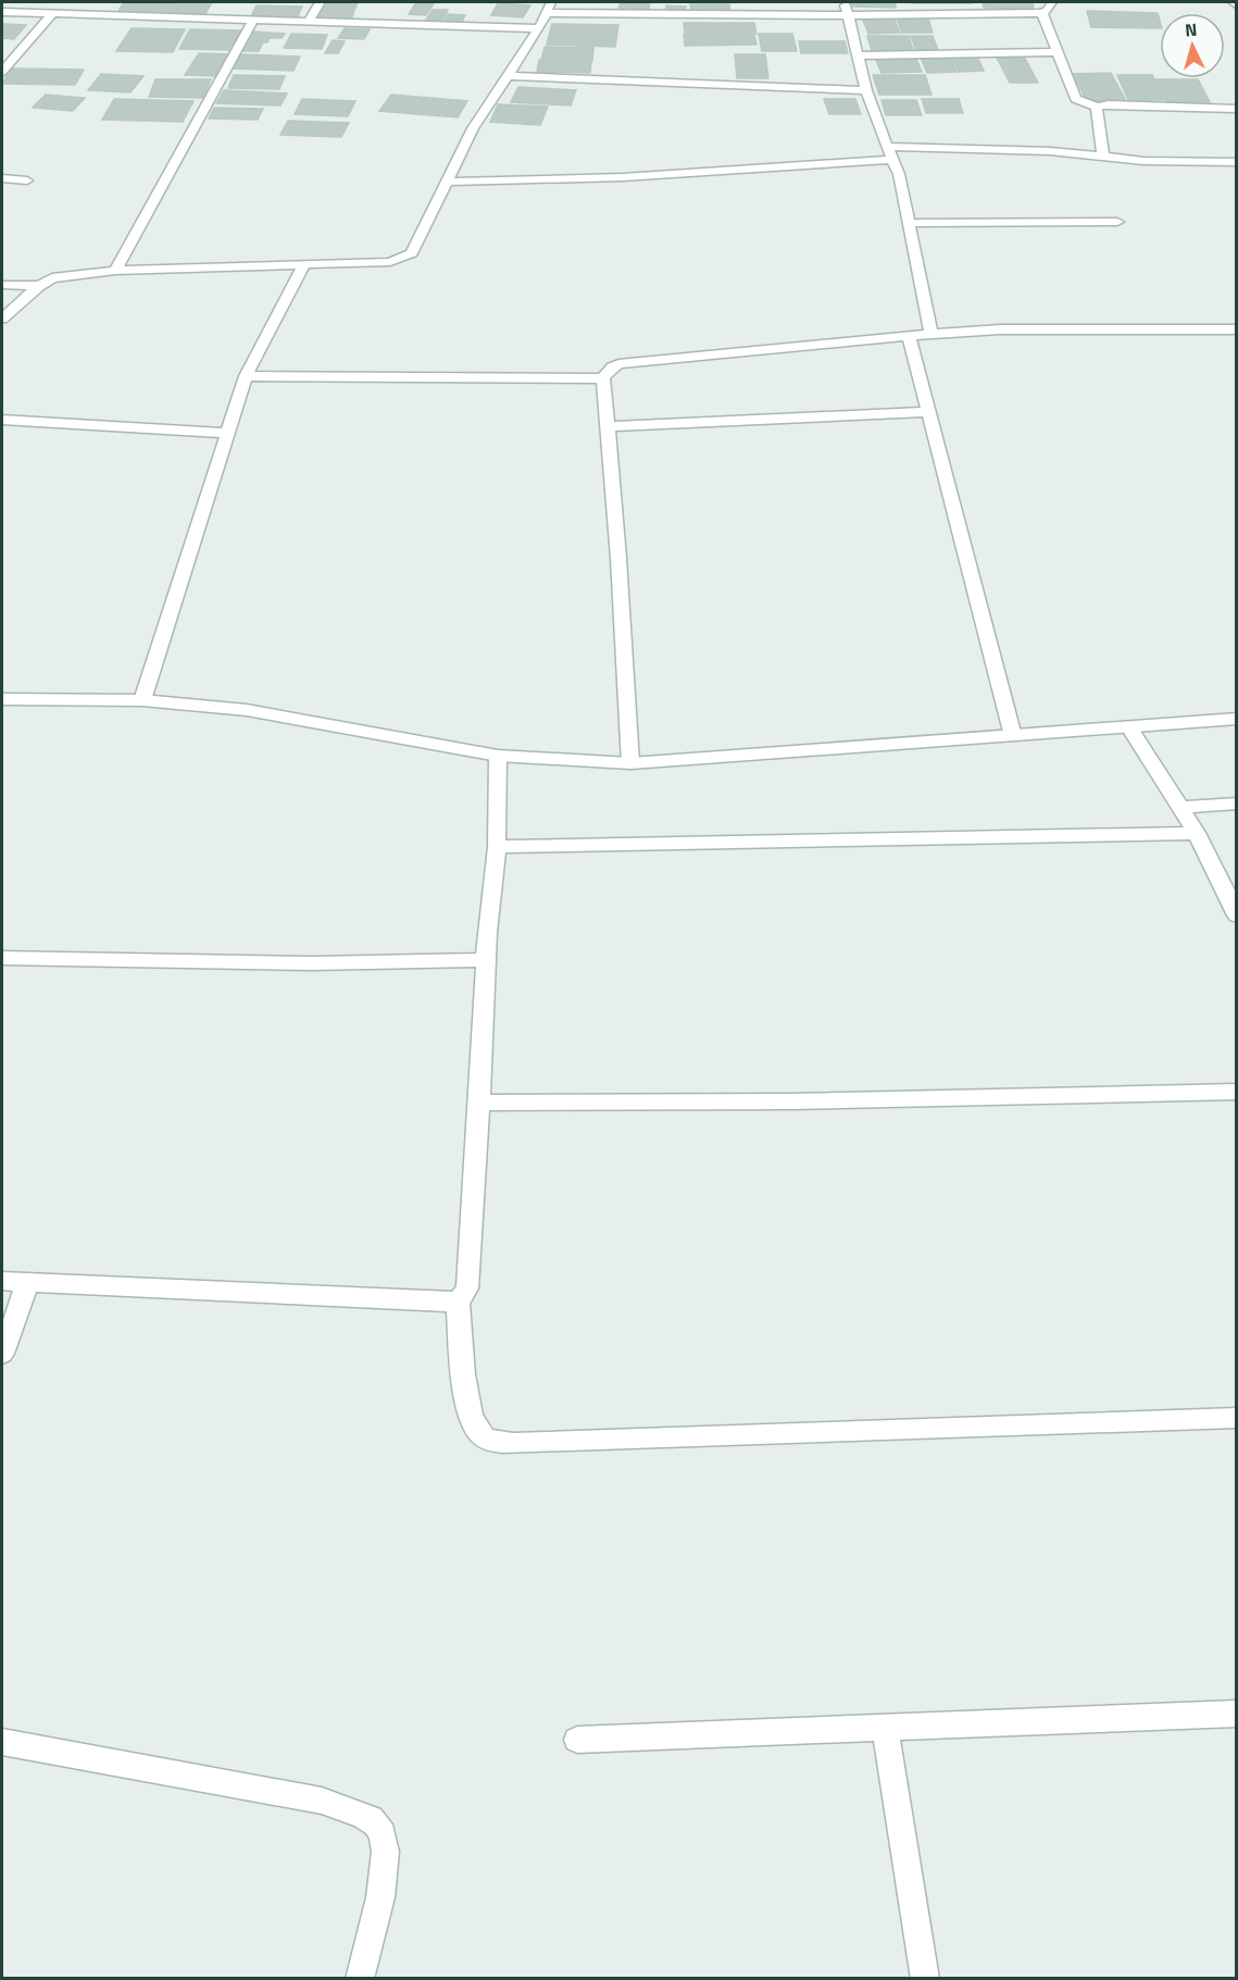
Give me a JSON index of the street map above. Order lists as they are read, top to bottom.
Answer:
{
  "north": "top"
}
